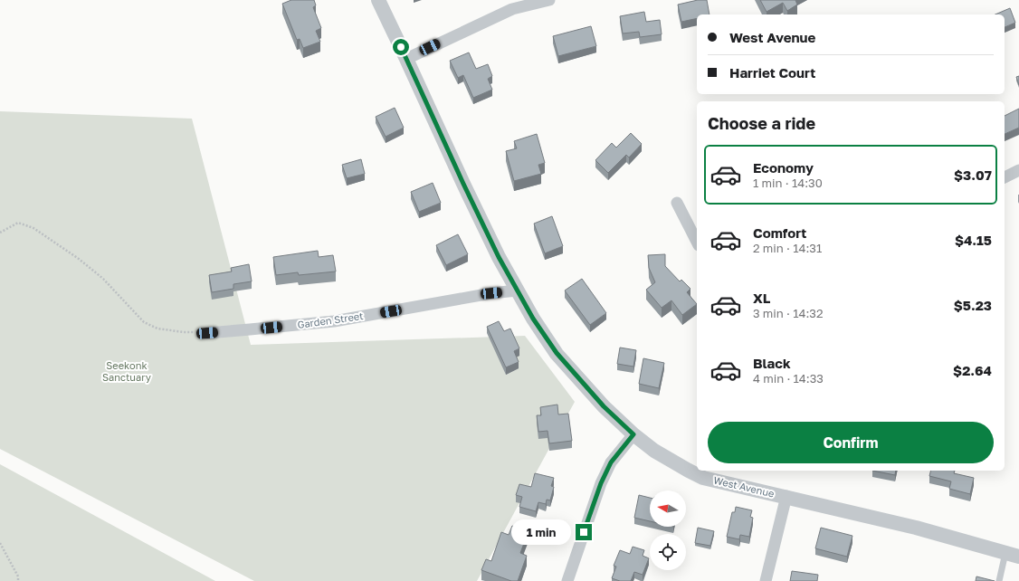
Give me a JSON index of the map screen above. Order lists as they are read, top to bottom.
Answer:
{
  "streets": {
    "street": ["Garden Street", "West Avenue"]
  },
  "crossings": [
    ["Garden Street", "West Avenue"]
  ],
  "parks": ["Seekonk Sanctuary"],
  "north": "left",
  "page": {
    "banner": ["West Avenue", "Harriet Court"],
    "heading": "Choose a ride",
    "list": [
      {
        "name": "Economy",
        "note": "1 min · 14:30",
        "value": "$3.07"
      },
      {
        "name": "Comfort",
        "note": "2 min · 14:31",
        "value": "$4.15"
      },
      {
        "name": "XL",
        "note": "3 min · 14:32",
        "value": "$5.23"
      },
      {
        "name": "Black",
        "note": "4 min · 14:33",
        "value": "$2.64"
      }
    ],
    "buttons": "Confirm",
    "bubble": "1 min"
  }
}
